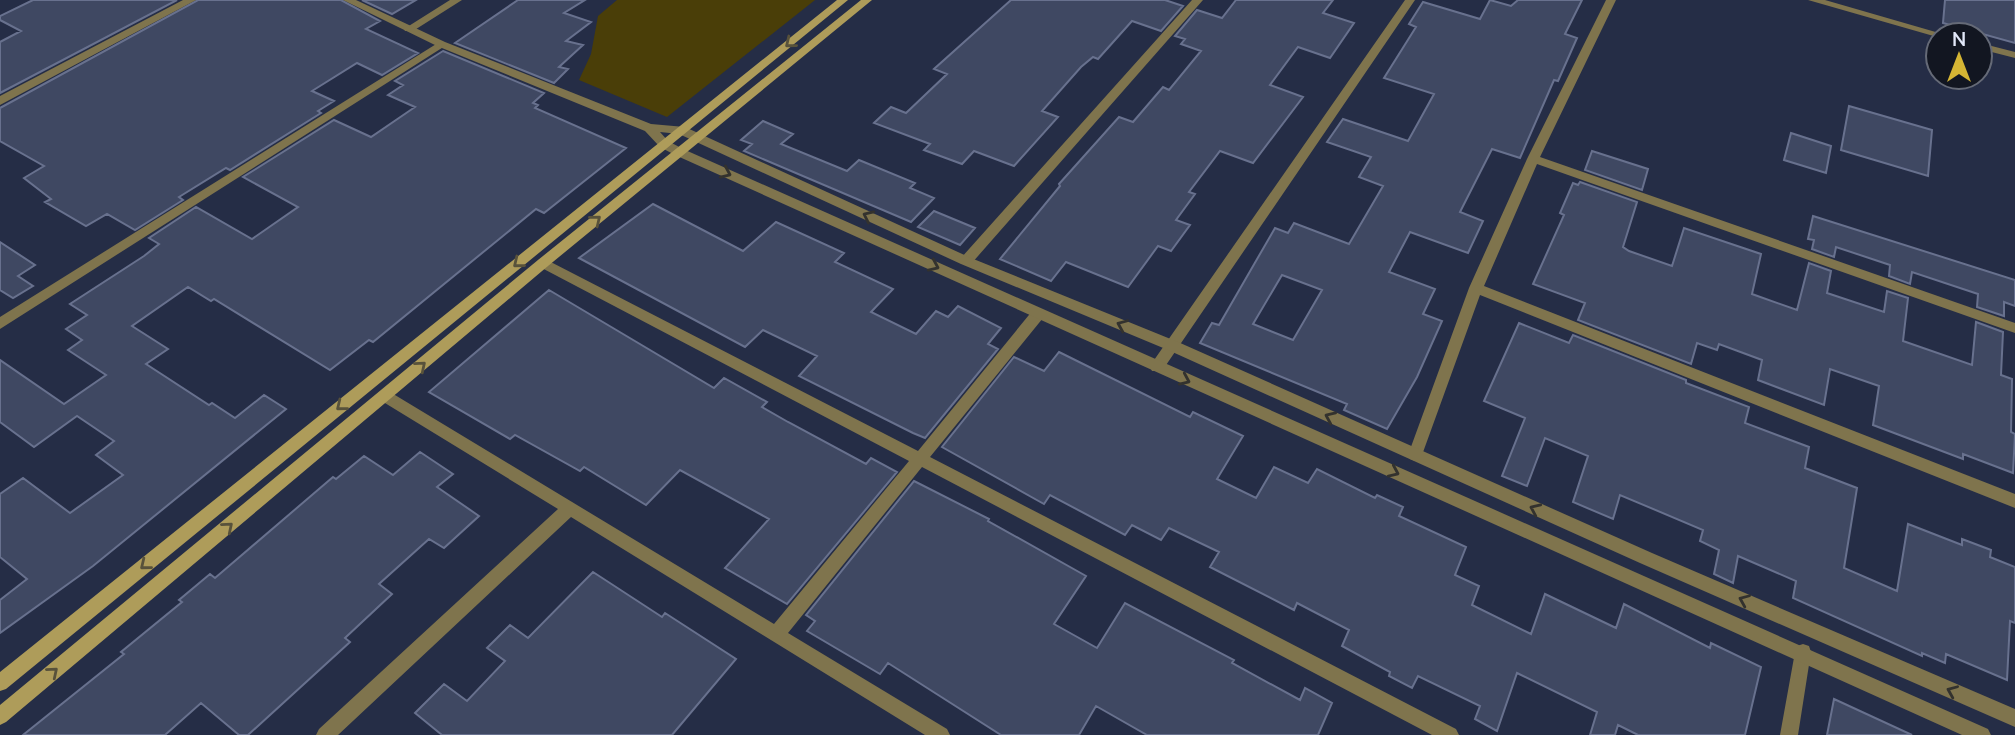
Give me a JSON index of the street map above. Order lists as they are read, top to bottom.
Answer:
{
  "north": "top"
}
